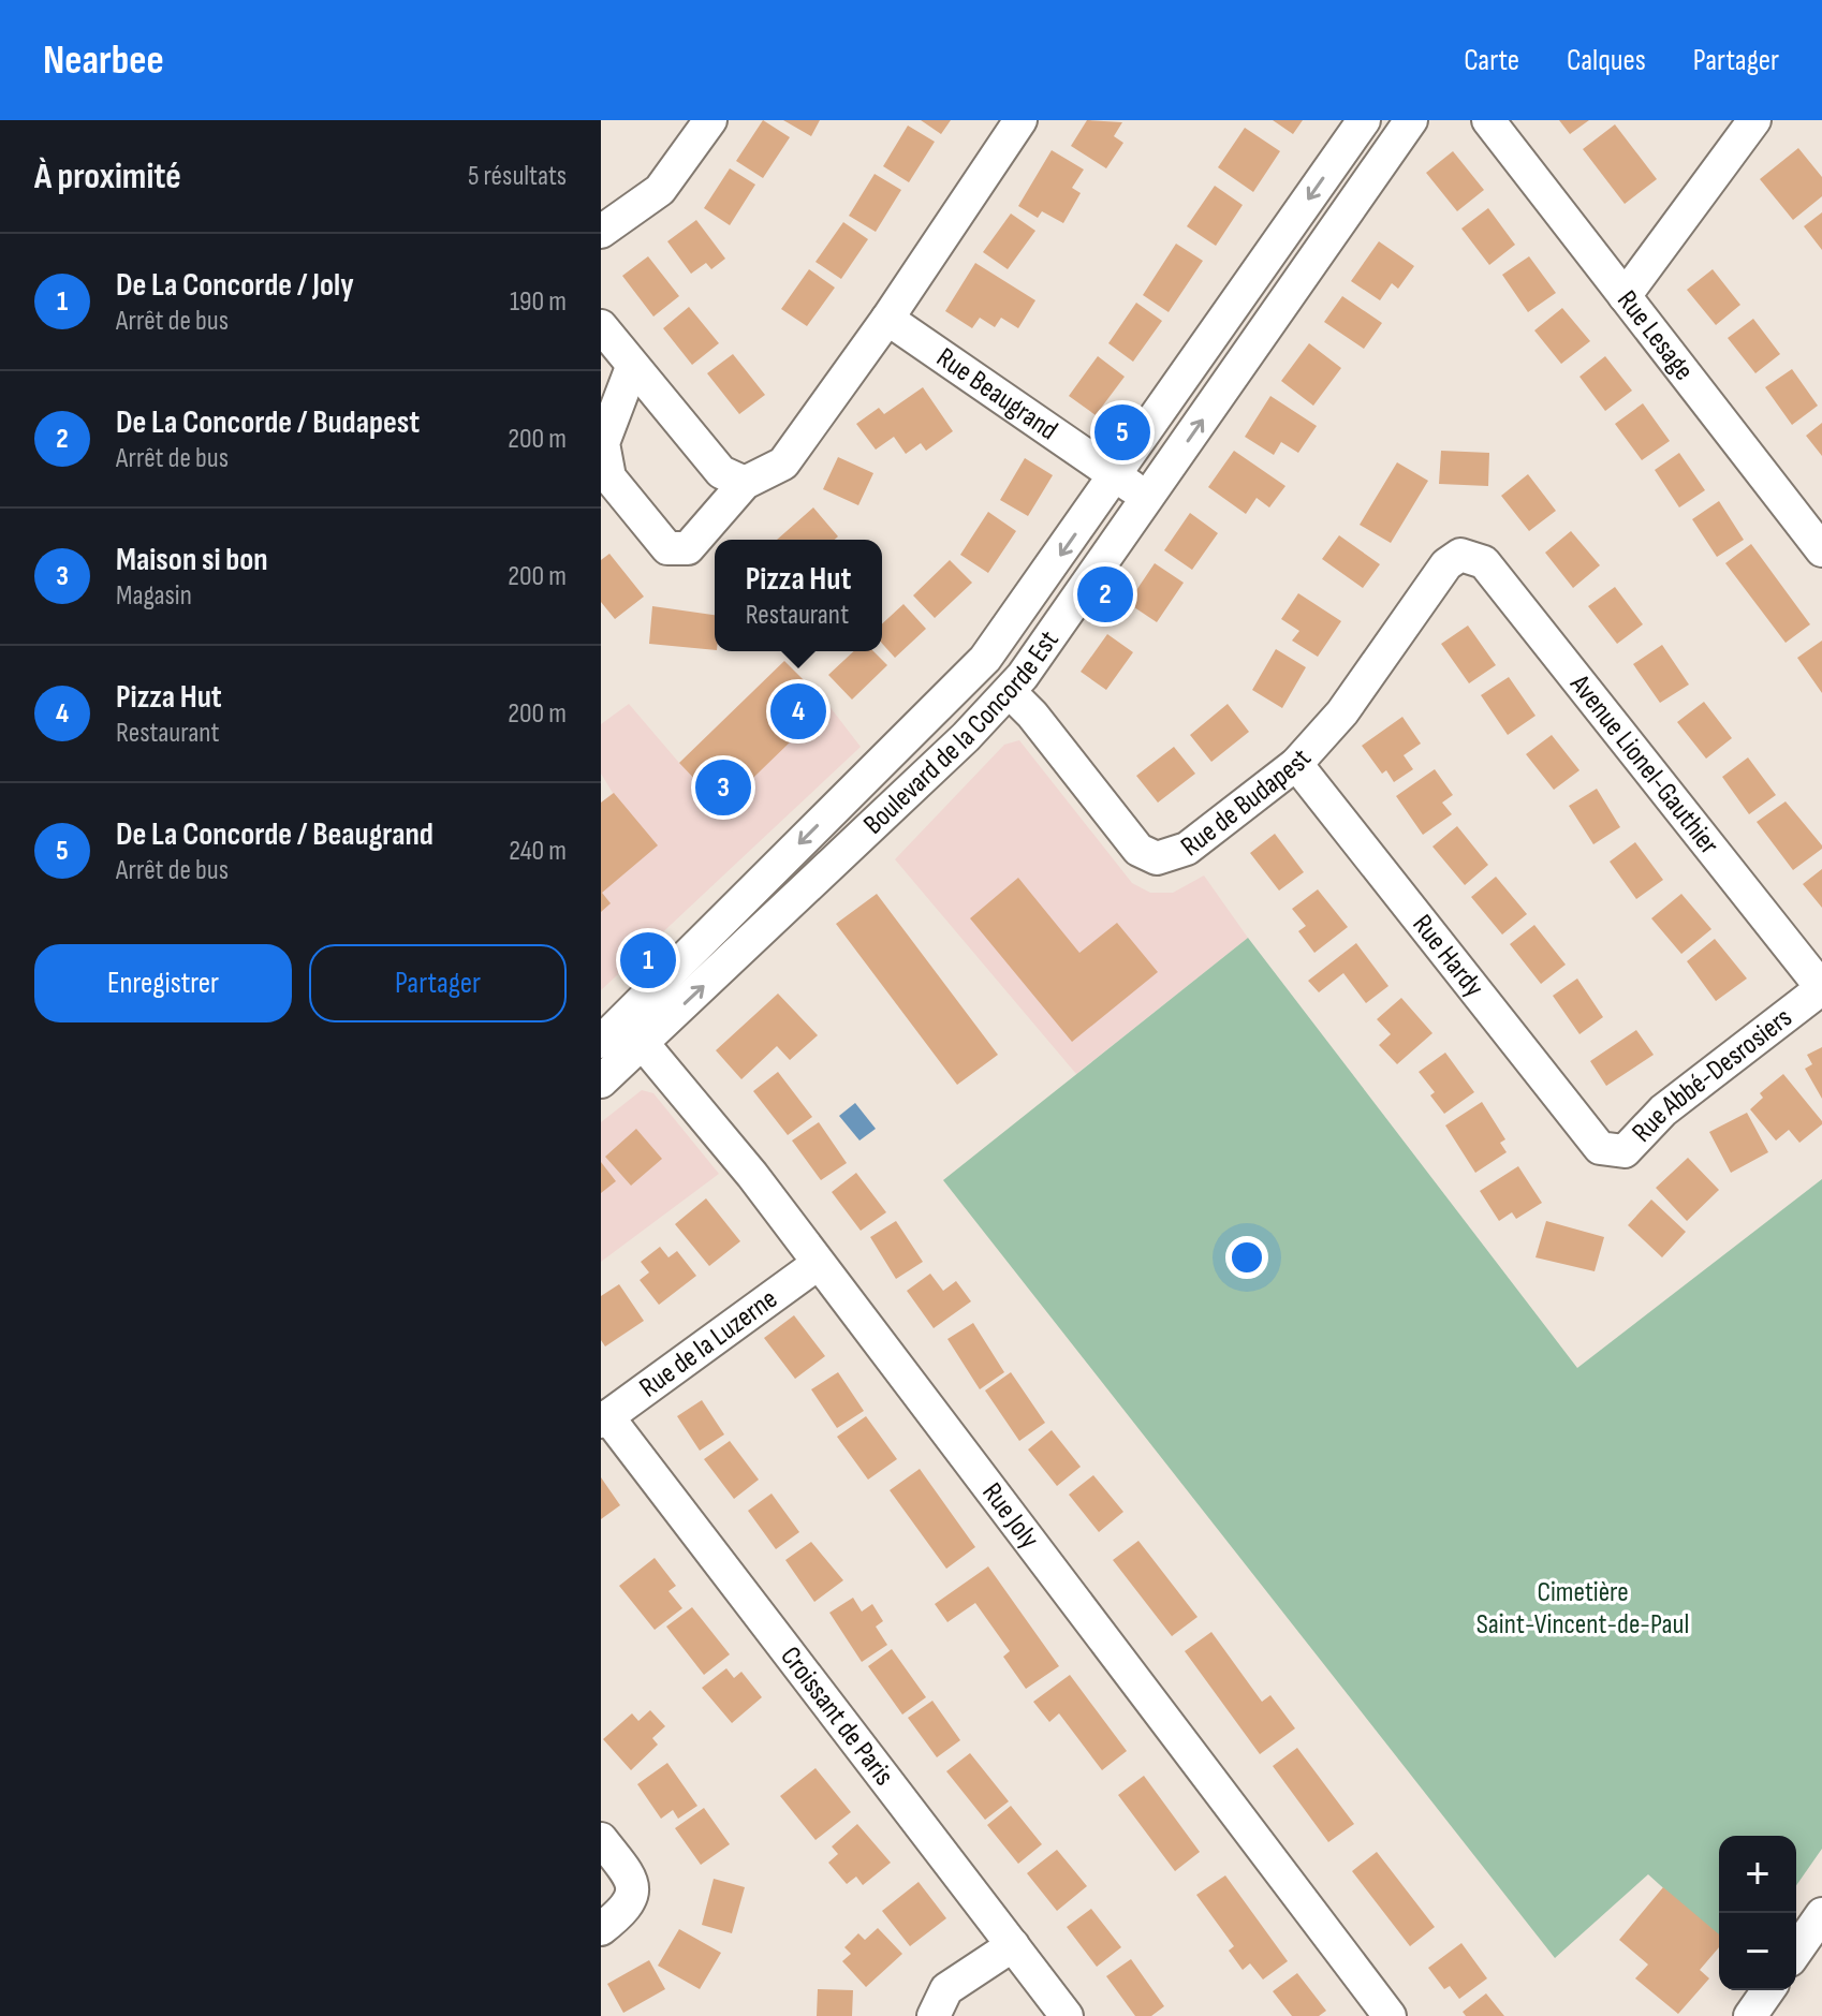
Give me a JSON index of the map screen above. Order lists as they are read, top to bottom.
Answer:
{
  "streets": {
    "street": [
      "Rue Lesage",
      "Rue Beaugrand",
      "Boulevard de la Concorde Est",
      "Avenue Lionel-Gauthier",
      "Rue de Budapest",
      "Rue Hardy",
      "Rue Abbé-Desrosiers",
      "Rue de la Luzerne",
      "Rue Joly",
      "Croissant de Paris"
    ]
  },
  "crossings": [
    ["Rue Beaugrand", "Boulevard de la Concorde Est"],
    ["Boulevard de la Concorde Est", "Rue de Budapest"],
    ["Boulevard de la Concorde Est", "Rue Joly"],
    ["Avenue Lionel-Gauthier", "Rue de Budapest"],
    ["Avenue Lionel-Gauthier", "Rue Abbé-Desrosiers"],
    ["Rue de Budapest", "Rue Hardy"],
    ["Rue Hardy", "Rue Abbé-Desrosiers"],
    ["Rue de la Luzerne", "Rue Joly"],
    ["Rue de la Luzerne", "Croissant de Paris"]
  ],
  "parks": ["Cimetière Saint-Vincent-de-Paul"],
  "page": {
    "header": "Nearbee",
    "nav": ["Carte", "Calques", "Partager"],
    "heading": ["À proximité", "5 résultats"],
    "list": [
      {
        "mark": "1",
        "name": "De La Concorde / Joly",
        "note": "Arrêt de bus",
        "value": "190 m"
      },
      {
        "mark": "2",
        "name": "De La Concorde / Budapest",
        "note": "Arrêt de bus",
        "value": "200 m"
      },
      {
        "mark": "3",
        "name": "Maison si bon",
        "note": "Magasin",
        "value": "200 m"
      },
      {
        "mark": "4",
        "name": "Pizza Hut",
        "note": "Restaurant",
        "value": "200 m"
      },
      {
        "mark": "5",
        "name": "De La Concorde / Beaugrand",
        "note": "Arrêt de bus",
        "value": "240 m"
      }
    ],
    "pins": [
      "5",
      "2",
      "4",
      "3",
      "1"
    ],
    "popup": ["Pizza Hut", "Restaurant"],
    "buttons": ["Enregistrer", "Partager"],
    "map_buttons": ["+", "−"]
  }
}
